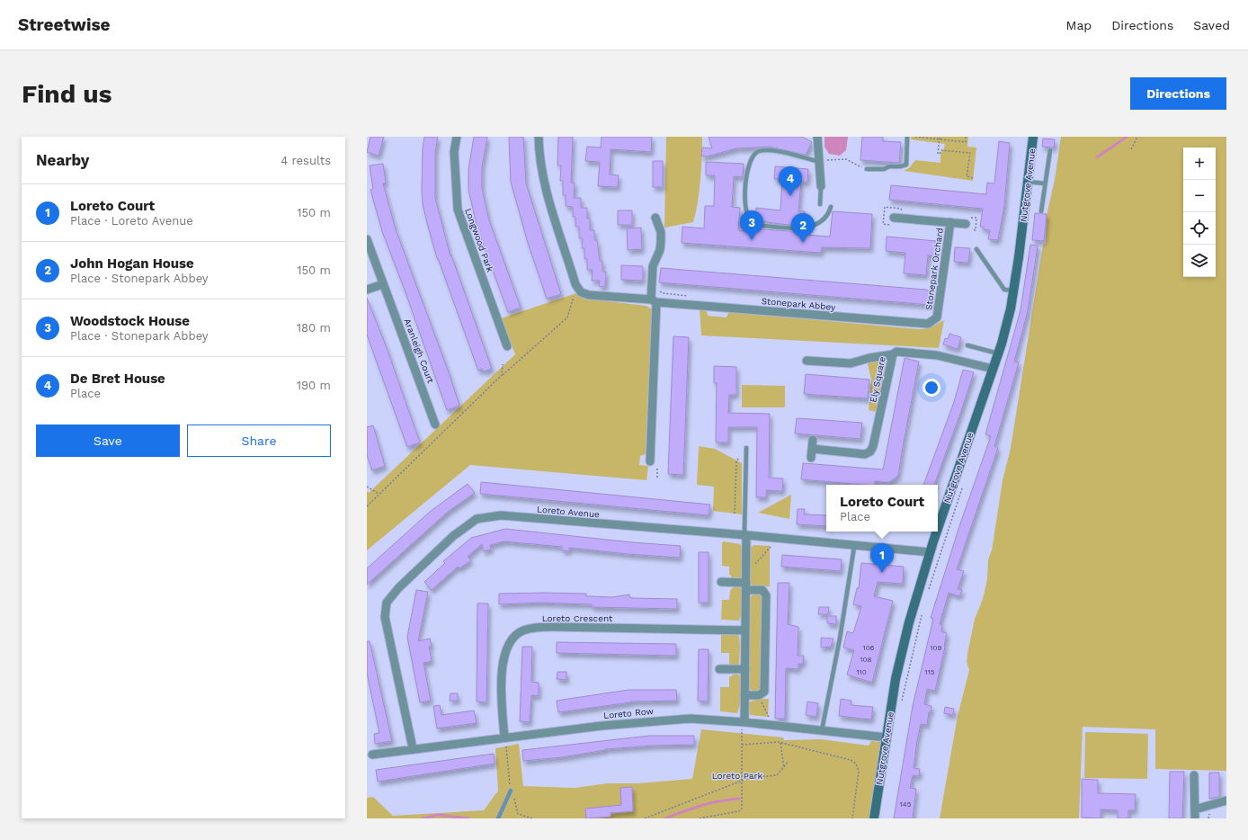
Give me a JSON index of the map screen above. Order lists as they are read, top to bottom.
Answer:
{
  "streets": {
    "main road": ["Nutgrove Avenue"],
    "street": [
      "Longwood Park",
      "Stonepark Orchard",
      "Stonepark Abbey",
      "Aranleigh Court",
      "Ely Square",
      "Loreto Avenue",
      "Loreto Crescent",
      "Loreto Row"
    ]
  },
  "crossings": [
    ["Nutgrove Avenue", "Ely Square"],
    ["Nutgrove Avenue", "Loreto Avenue"],
    ["Nutgrove Avenue", "Loreto Row"],
    ["Stonepark Orchard", "Stonepark Abbey"],
    ["Loreto Avenue", "Loreto Row"],
    ["Loreto Crescent", "Loreto Row"]
  ],
  "parks": ["Loreto Park"],
  "house_numbers": [
    "106",
    "109",
    "108",
    "110",
    "115",
    "145"
  ],
  "page": {
    "header": "Streetwise",
    "nav": ["Map", "Directions", "Saved"],
    "buttons": [
      "Directions",
      ["Save", "Share"]
    ],
    "title": "Find us",
    "heading": ["Nearby", "4 results"],
    "map_buttons": ["+", "−"],
    "pins": [
      "4",
      "3",
      "2",
      "1"
    ],
    "list": [
      {
        "mark": "1",
        "name": "Loreto Court",
        "note": "Place · Loreto Avenue",
        "value": "150 m"
      },
      {
        "mark": "2",
        "name": "John Hogan House",
        "note": "Place · Stonepark Abbey",
        "value": "150 m"
      },
      {
        "mark": "3",
        "name": "Woodstock House",
        "note": "Place · Stonepark Abbey",
        "value": "180 m"
      },
      {
        "mark": "4",
        "name": "De Bret House",
        "note": "Place",
        "value": "190 m"
      }
    ],
    "popup": ["Loreto Court", "Place"]
  }
}
